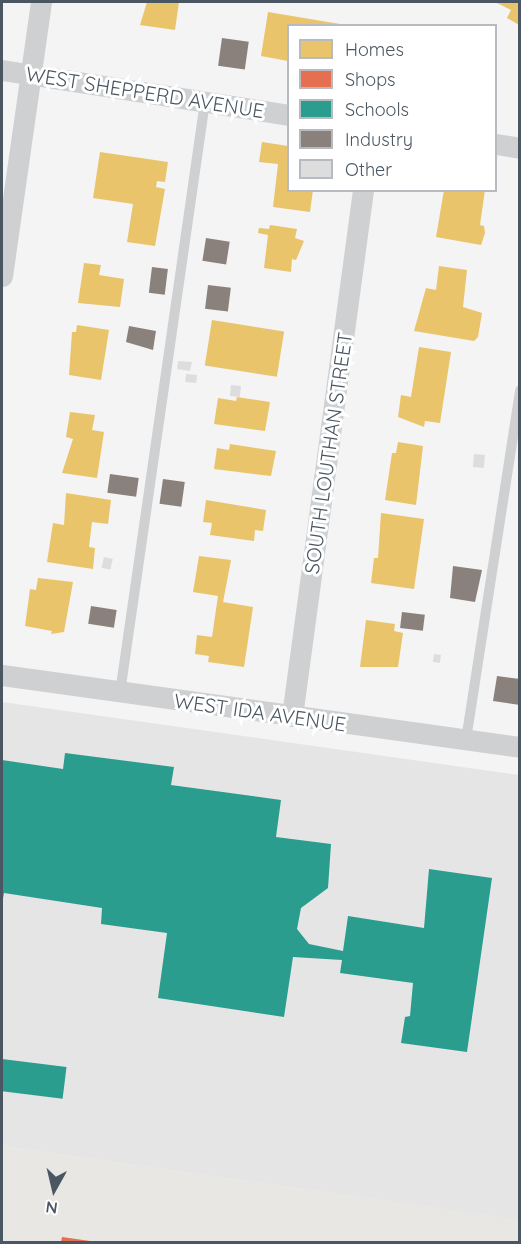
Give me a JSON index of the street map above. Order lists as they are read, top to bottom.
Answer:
{
  "streets": {
    "street": ["WEST SHEPPERD AVENUE", "SOUTH LOUTHAN STREET", "WEST IDA AVENUE"]
  },
  "crossings": [
    ["SOUTH LOUTHAN STREET", "WEST IDA AVENUE"]
  ],
  "legend": [
    "Homes",
    "Shops",
    "Schools",
    "Industry",
    "Other"
  ],
  "north": "bottom"
}
